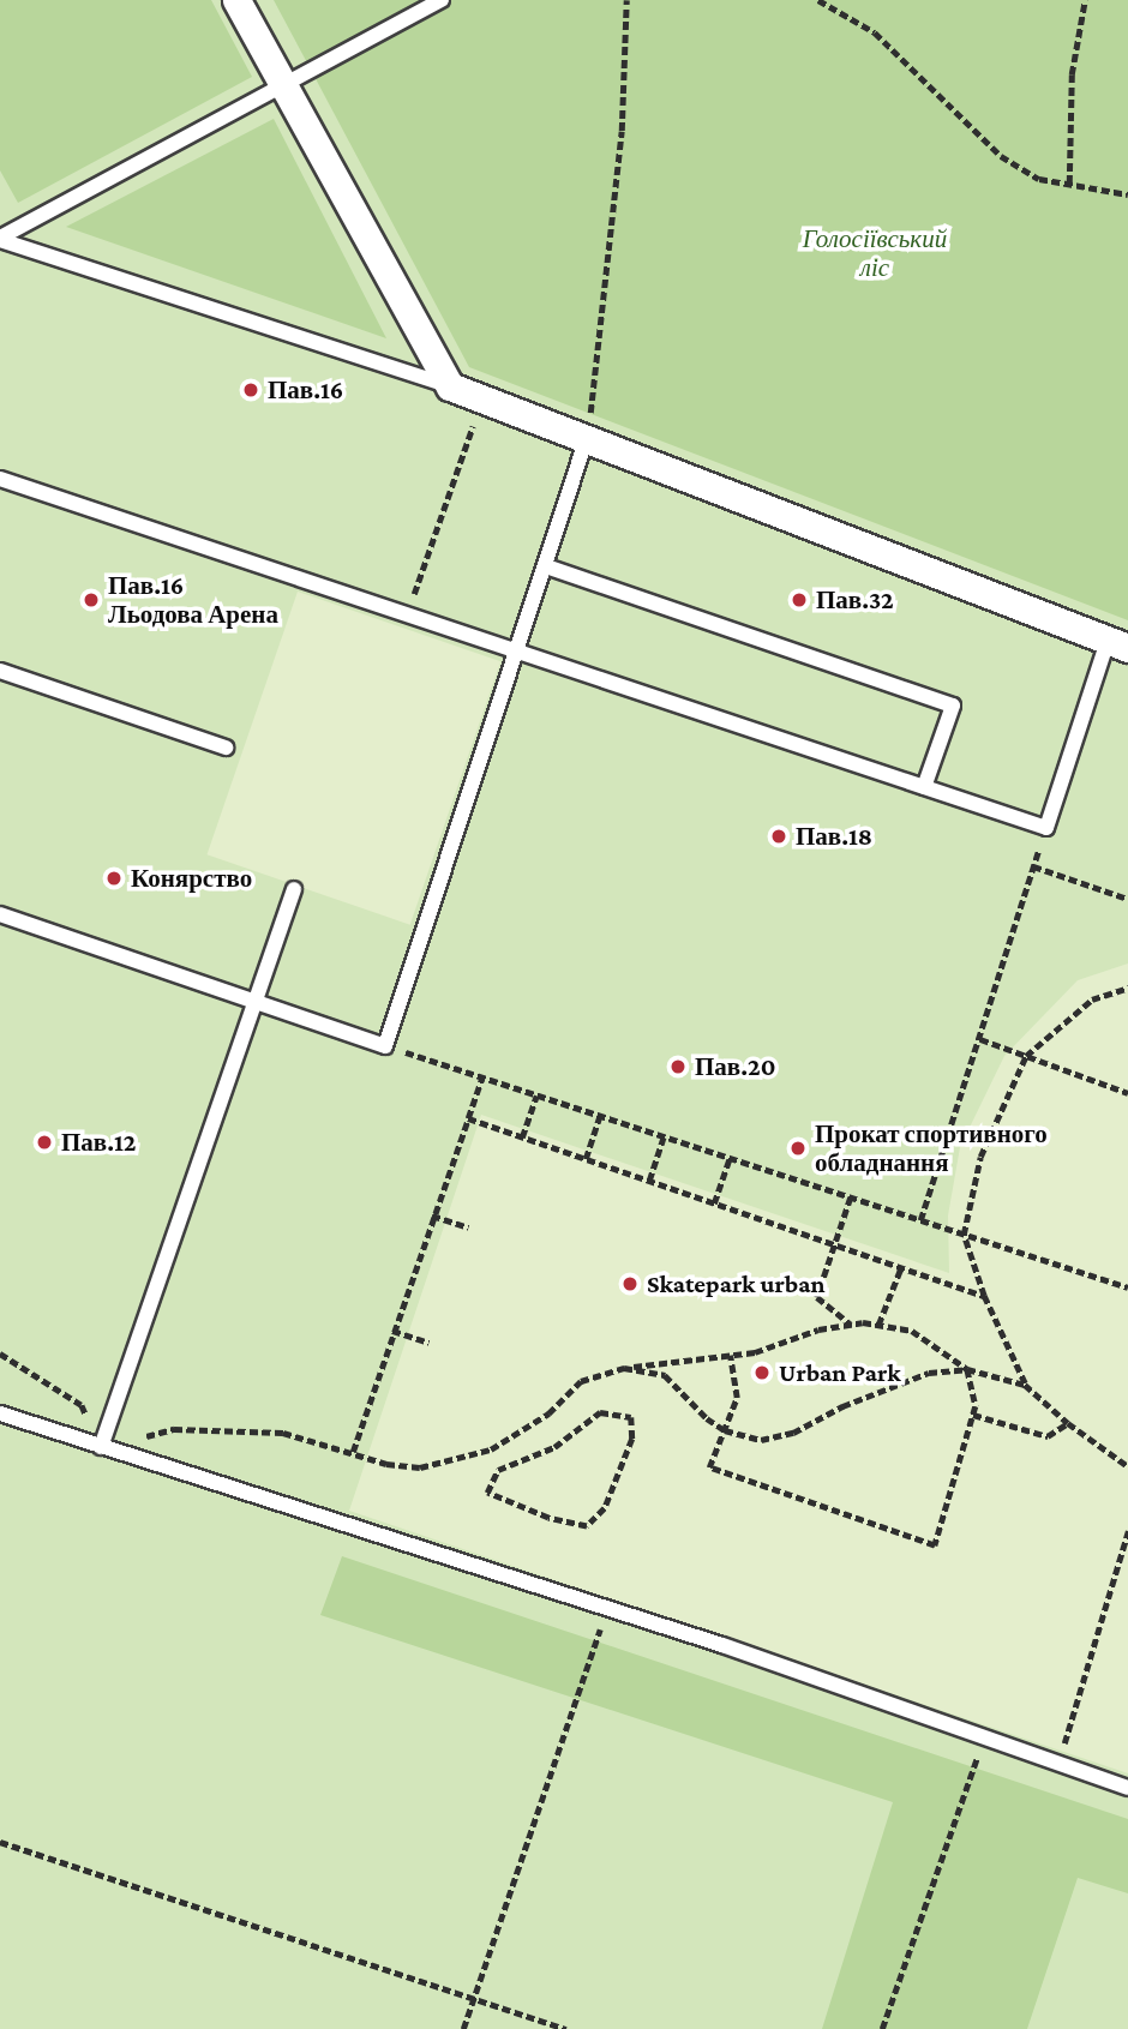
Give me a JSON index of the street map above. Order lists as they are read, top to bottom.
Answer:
{
  "parks": ["Голосіївський ліс"],
  "places": [
    "Пав.16",
    "Пав.16 Льодова Арена",
    "Пав.32",
    "Пав.18",
    "Конярство",
    "Пав.20",
    "Пав.12",
    "Прокат спортивного обладнання",
    "Skatepark urban",
    "Urban Park"
  ]
}
